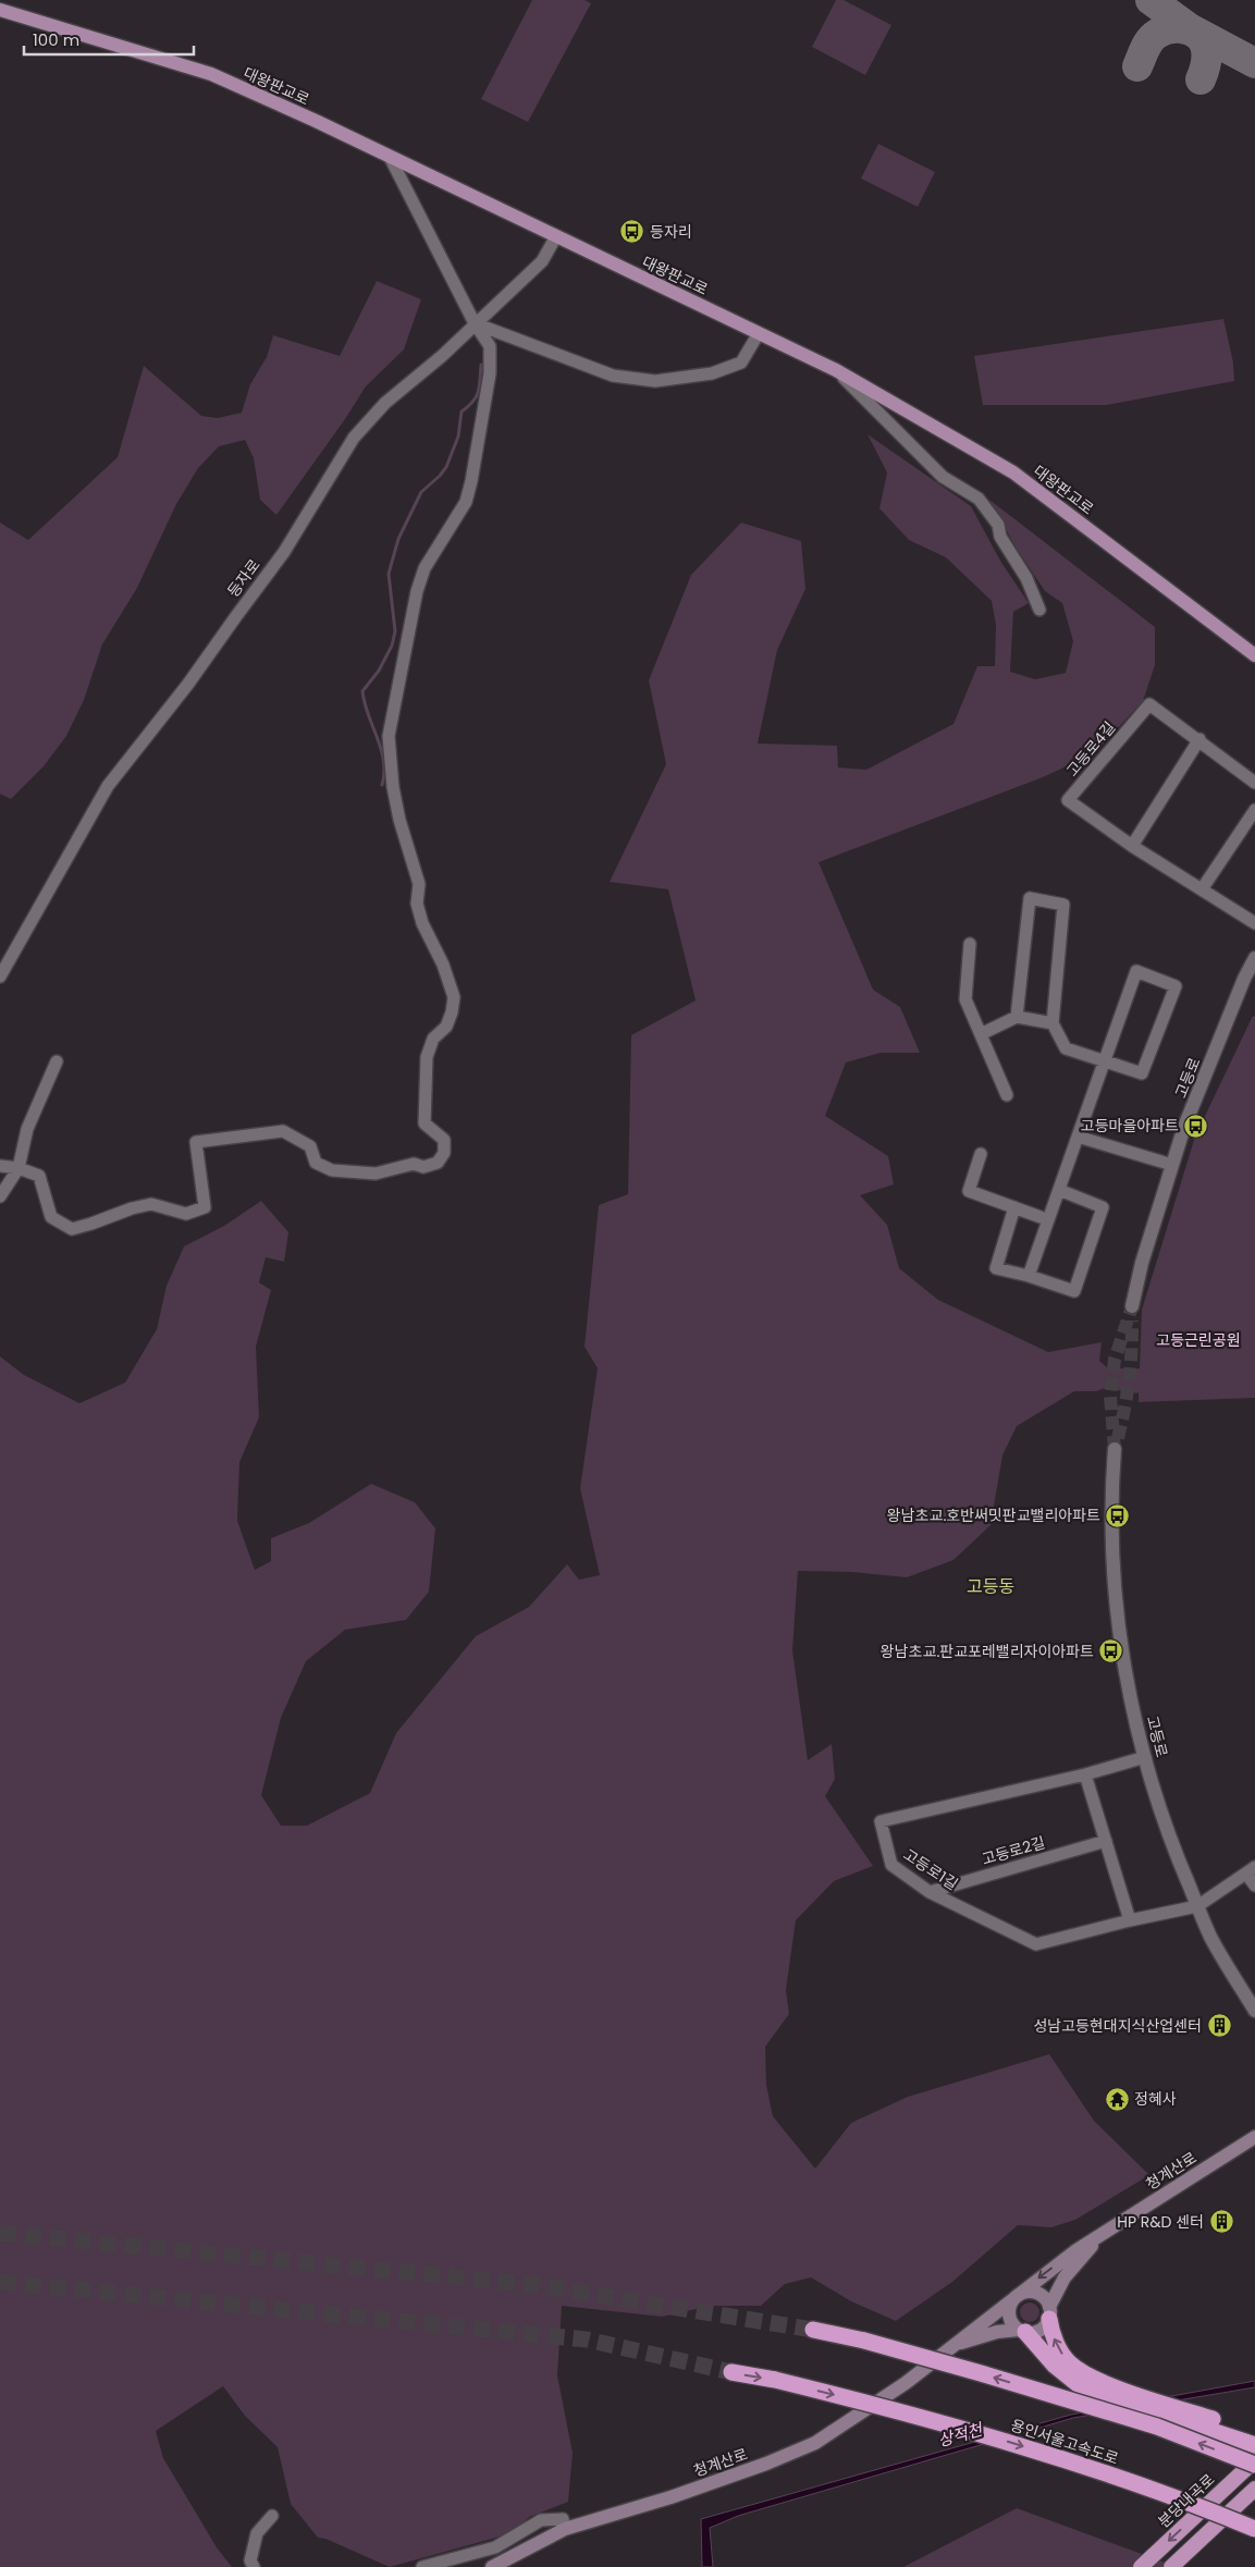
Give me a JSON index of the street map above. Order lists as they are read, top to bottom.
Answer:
{
  "streets": {
    "highway": ["용인서울고속도로", "분당내곡로"],
    "main road": ["대왕판교로", "청계산로"],
    "street": [
      "등자로",
      "고등로4길",
      "고등로",
      "고등로2길",
      "고등로1길"
    ]
  },
  "crossings": [
    ["대왕판교로", "등자로"],
    ["고등로", "고등로1길"],
    ["고등로2길", "고등로1길"]
  ],
  "districts": ["고등동"],
  "water": ["상적천"],
  "parks": ["고등근린공원"],
  "places": {
    "bus stop": [
      "등자리",
      "고등마을아파트",
      "왕남초교.호반써밋판교밸리아파트",
      "왕남초교.판교포레밸리자이아파트"
    ],
    "building": ["성남고등현대지식산업센터", "HP R&D 센터"],
    "temple": ["정혜사"]
  },
  "scale_bar": "100 m"
}
